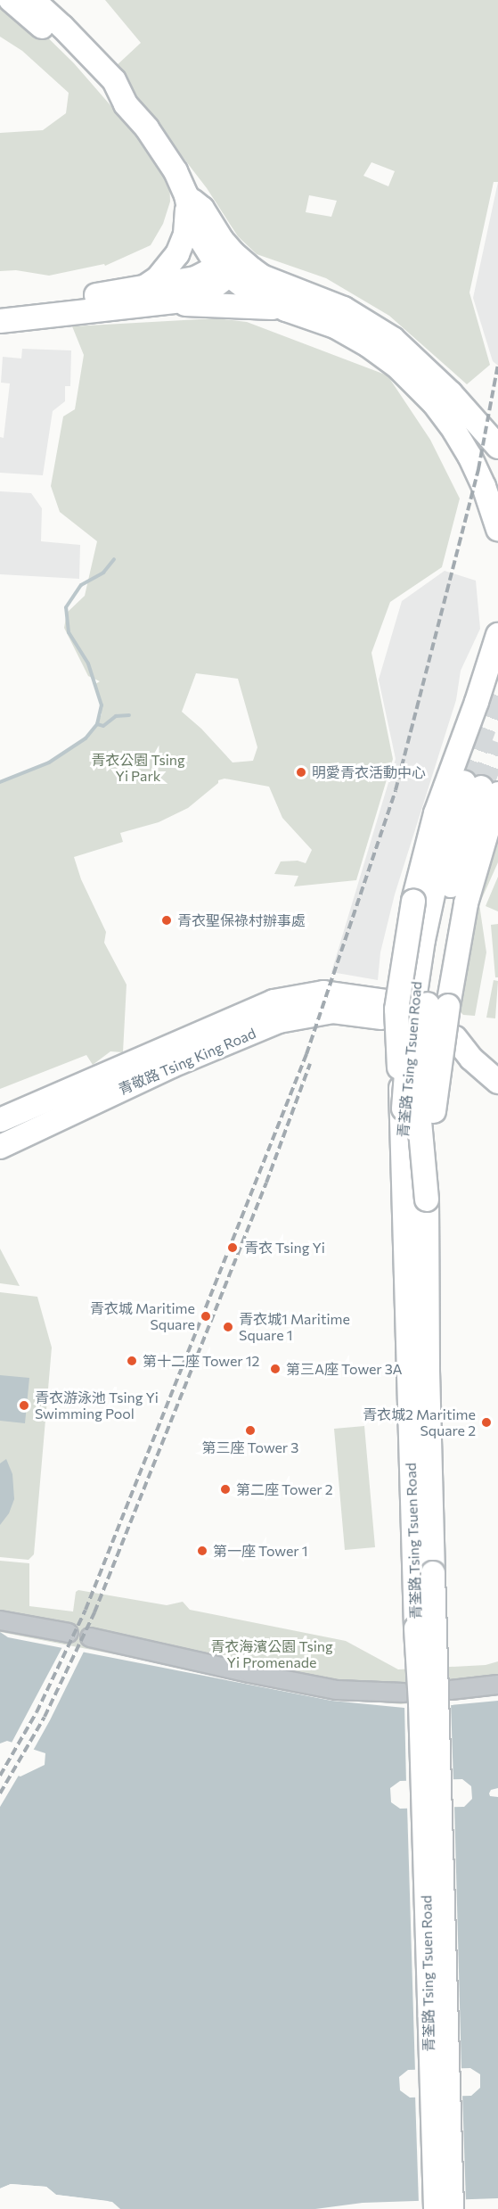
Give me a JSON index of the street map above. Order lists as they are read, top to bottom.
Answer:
{
  "streets": {
    "main road": ["青荃路 Tsing Tsuen Road", "青敬路 Tsing King Road"]
  },
  "parks": ["青衣公園 Tsing Yi Park", "青衣海濱公園 Tsing Yi Promenade"],
  "places": [
    "明愛青衣活動中心",
    "青衣聖保祿村辦事處",
    "青衣 Tsing Yi",
    "青衣城 Maritime Square",
    "青衣城1 Maritime Square 1",
    "第十二座 Tower 12",
    "第三A座 Tower 3A",
    "青衣游泳池 Tsing Yi Swimming Pool",
    "青衣城2 Maritime Square 2",
    "第三座 Tower 3",
    "第二座 Tower 2",
    "第一座 Tower 1"
  ]
}
